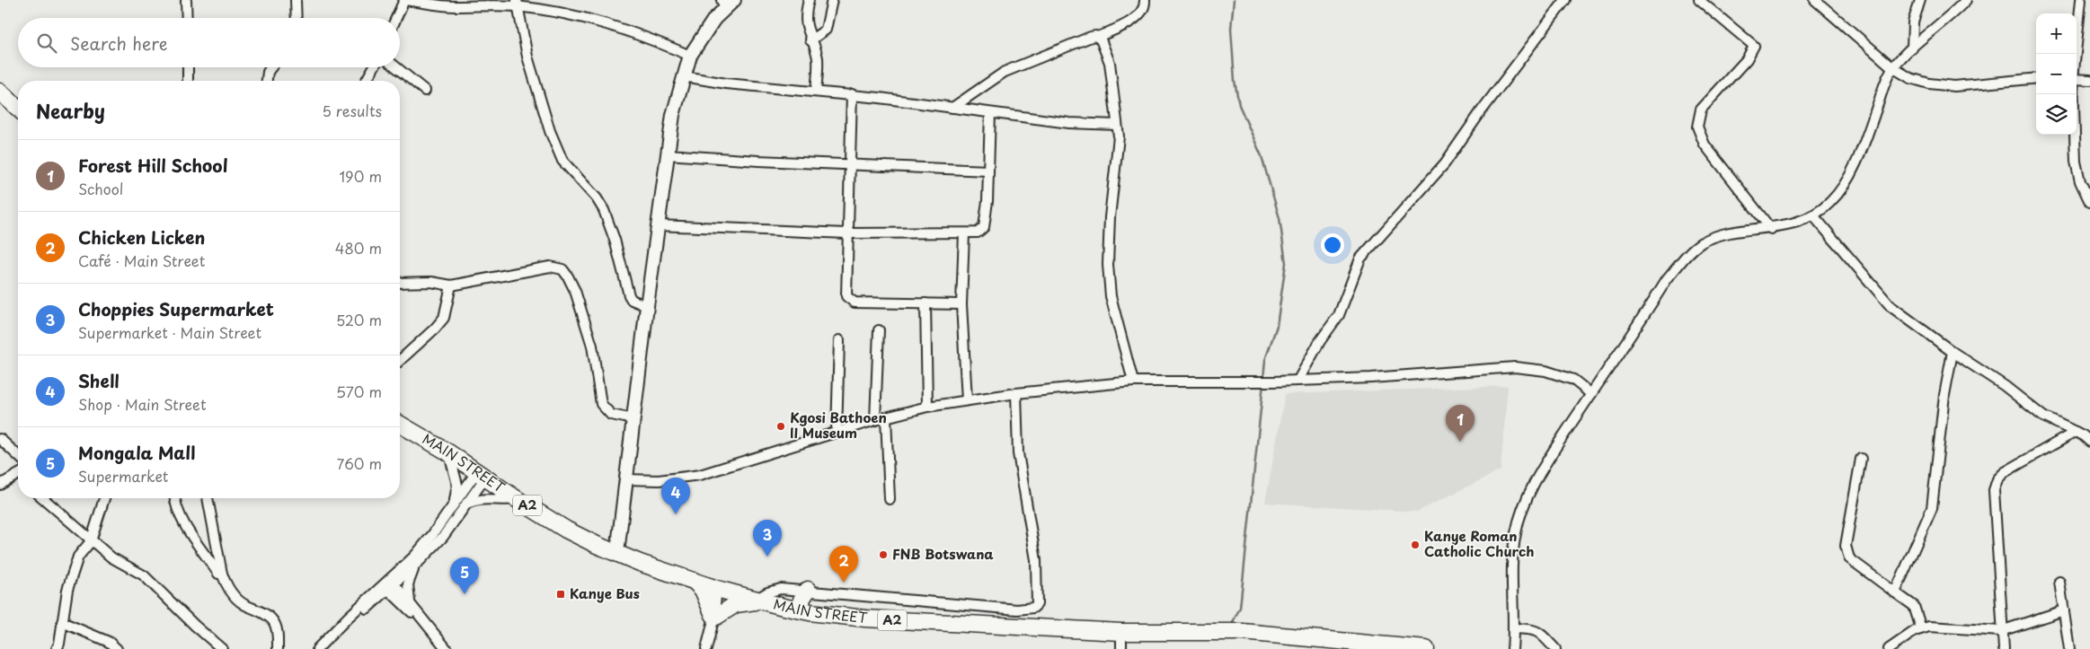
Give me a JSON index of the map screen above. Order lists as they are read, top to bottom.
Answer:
{
  "streets": {
    "highway": ["MAIN STREET", "A2"]
  },
  "places": {
    "other": ["Kgosi Bathoen II Museum", "Kanye Roman Catholic Church", "FNB Botswana"],
    "transit": ["Kanye Bus"]
  },
  "page": {
    "map_buttons": ["+", "−"],
    "search": "Search here",
    "heading": ["Nearby", "5 results"],
    "list": [
      {
        "mark": "1",
        "name": "Forest Hill School",
        "note": "School",
        "value": "190 m"
      },
      {
        "mark": "2",
        "name": "Chicken Licken",
        "note": "Café · Main Street",
        "value": "480 m"
      },
      {
        "mark": "3",
        "name": "Choppies Supermarket",
        "note": "Supermarket · Main Street",
        "value": "520 m"
      },
      {
        "mark": "4",
        "name": "Shell",
        "note": "Shop · Main Street",
        "value": "570 m"
      },
      {
        "mark": "5",
        "name": "Mongala Mall",
        "note": "Supermarket",
        "value": "760 m"
      }
    ],
    "pins": [
      "1",
      "4",
      "3",
      "2",
      "5"
    ]
  }
}
